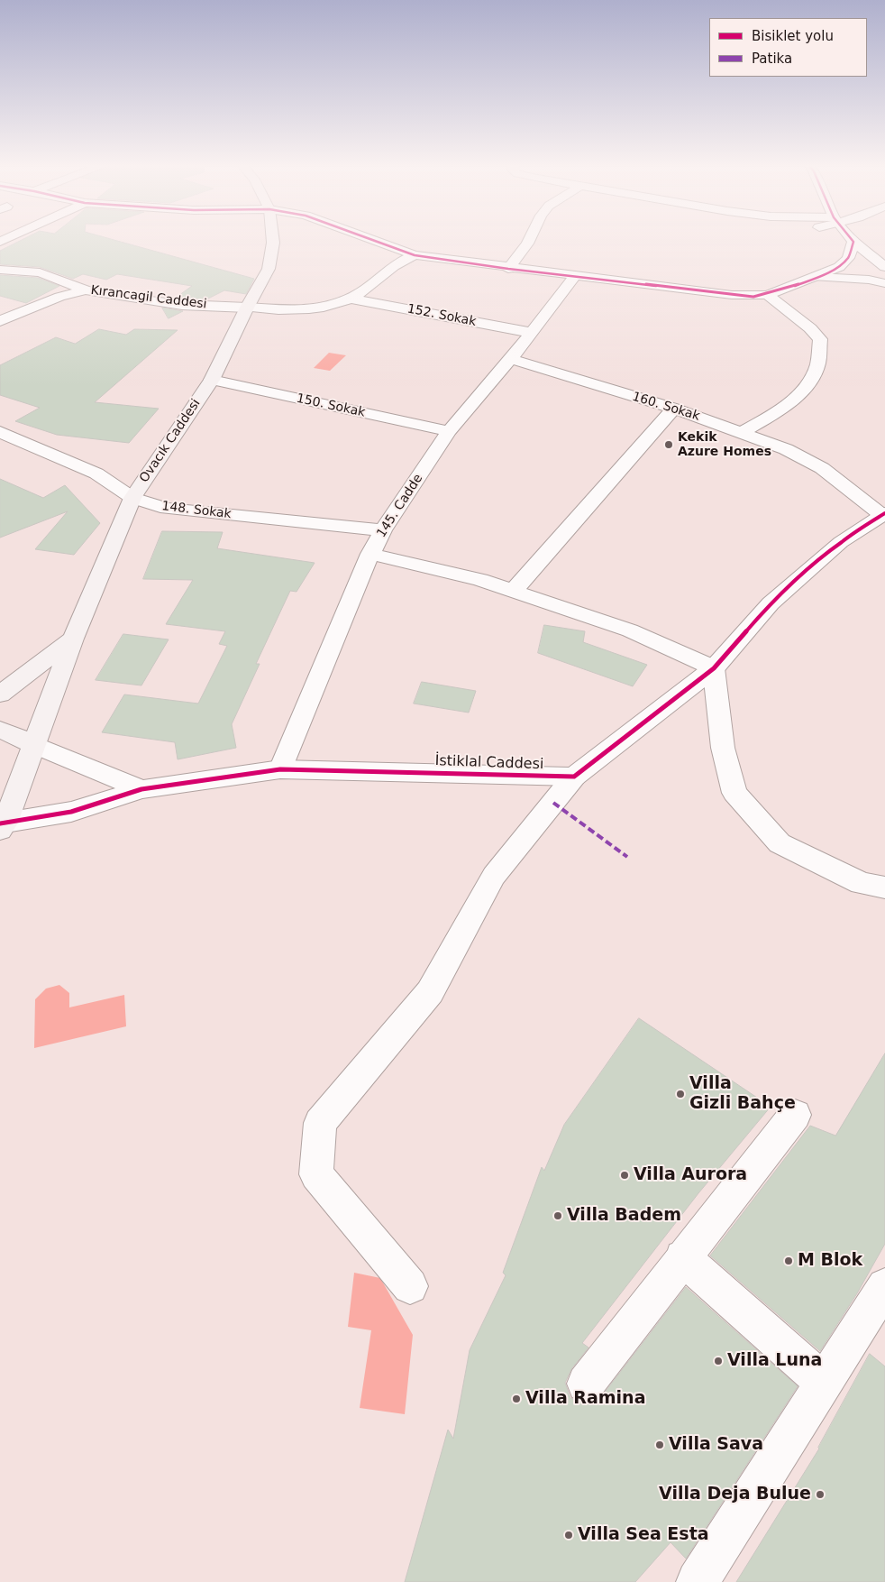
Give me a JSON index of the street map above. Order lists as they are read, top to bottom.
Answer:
{
  "streets": {
    "main road": ["Ovacık Caddesi"],
    "street": [
      "Kırancagil Caddesi",
      "152. Sokak",
      "150. Sokak",
      "160. Sokak",
      "145. Cadde",
      "148. Sokak",
      "İstiklal Caddesi"
    ]
  },
  "crossings": [
    ["Kırancagil Caddesi", "152. Sokak"],
    ["Kırancagil Caddesi", "Ovacık Caddesi"],
    ["152. Sokak", "145. Cadde"],
    ["150. Sokak", "Ovacık Caddesi"],
    ["150. Sokak", "145. Cadde"],
    ["160. Sokak", "145. Cadde"],
    ["Ovacık Caddesi", "148. Sokak"],
    ["145. Cadde", "148. Sokak"],
    ["145. Cadde", "İstiklal Caddesi"]
  ],
  "places": [
    "Kekik Azure Homes",
    "Villa Gizli Bahçe",
    "Villa Aurora",
    "Villa Badem",
    "M Blok",
    "Villa Luna",
    "Villa Ramina",
    "Villa Sava",
    "Villa Deja Bulue",
    "Villa Sea Esta"
  ],
  "legend": ["Bisiklet yolu", "Patika"]
}
